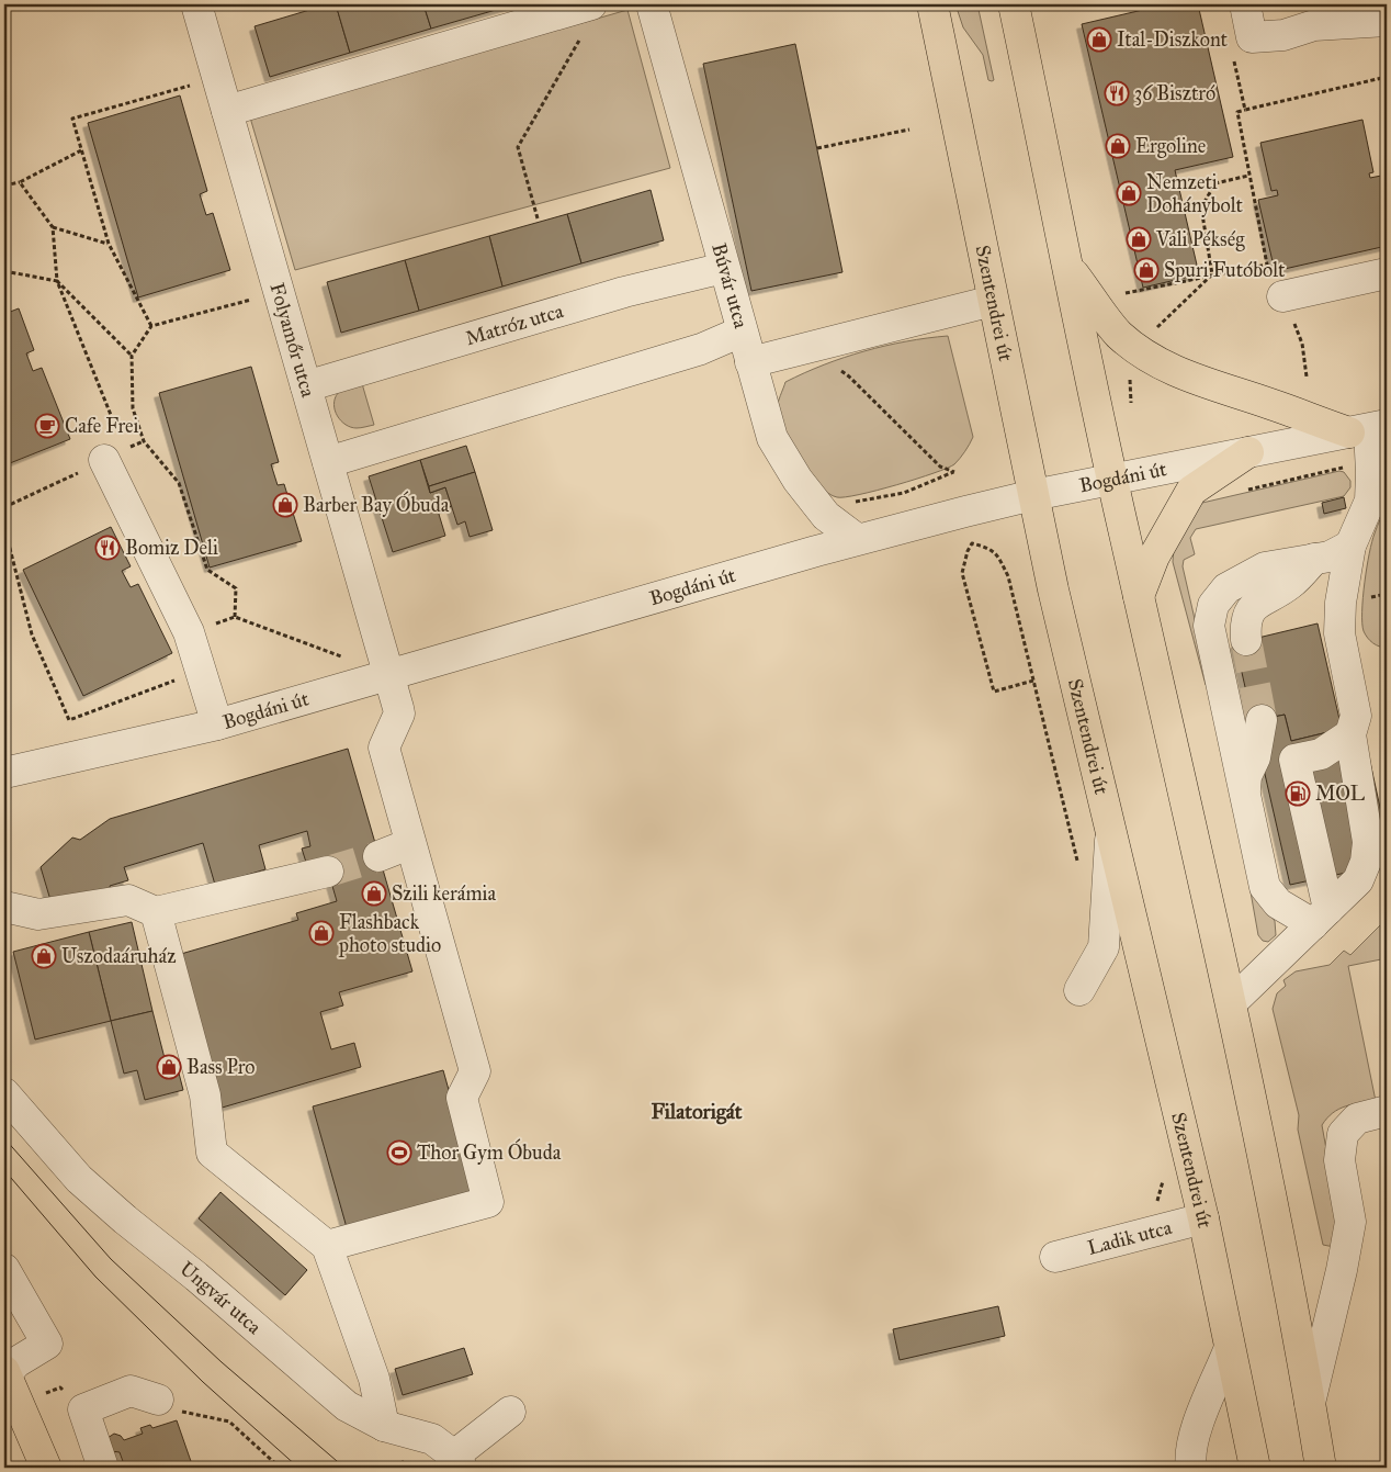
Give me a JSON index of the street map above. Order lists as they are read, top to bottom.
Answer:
{
  "streets": {
    "main road": ["Szentendrei út"],
    "street": [
      "Búvár utca",
      "Matróz utca",
      "Folyamőr utca",
      "Bogdáni út",
      "Ladik utca",
      "Ungvár utca"
    ]
  },
  "crossings": [
    ["Búvár utca", "Matróz utca"],
    ["Búvár utca", "Bogdáni út"],
    ["Szentendrei út", "Bogdáni út"],
    ["Szentendrei út", "Ladik utca"],
    ["Matróz utca", "Folyamőr utca"],
    ["Folyamőr utca", "Bogdáni út"]
  ],
  "districts": ["Filatorigát"],
  "places": {
    "shop": [
      "Ital-Diszkont",
      "Ergoline",
      "Nemzeti Dohánybolt",
      "Vali Pékség",
      "Spuri Futóbolt",
      "Barber Bay Óbuda",
      "Szili kerámia",
      "Flashback photo studio",
      "Uszodaáruház",
      "Bass Pro"
    ],
    "restaurant": ["36 Bisztró", "Bomiz Deli"],
    "cafe": ["Cafe Frei"],
    "fuel station": ["MOL"],
    "sports": ["Thor Gym Óbuda"]
  }
}
